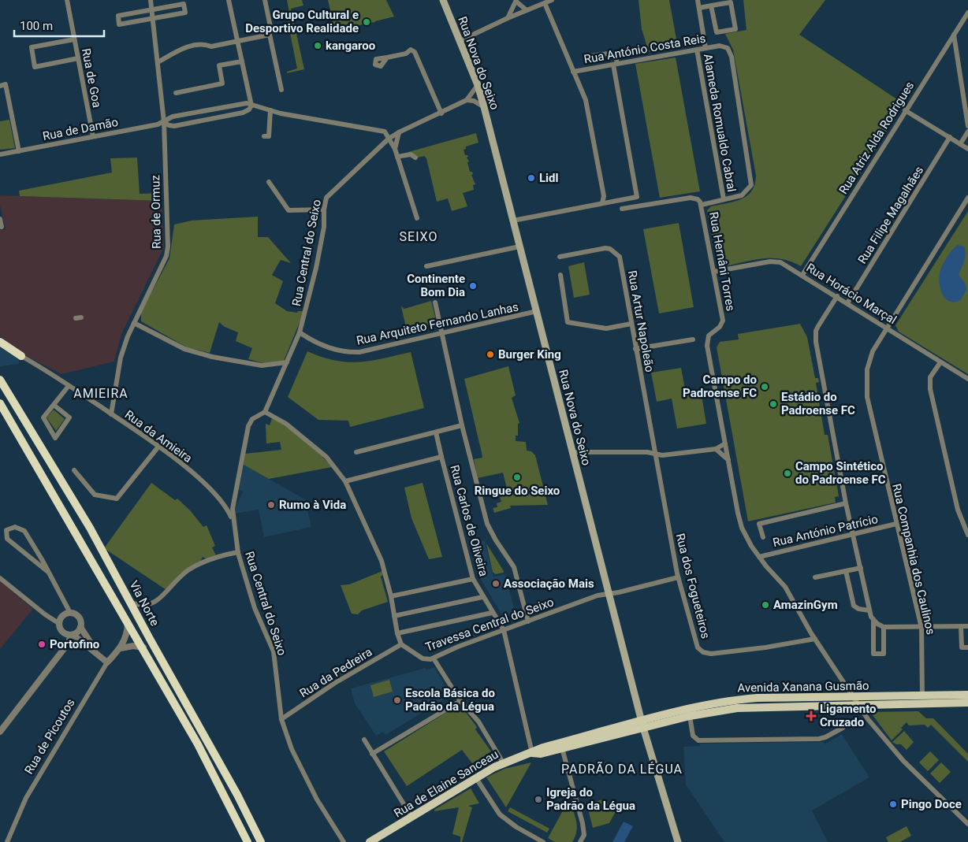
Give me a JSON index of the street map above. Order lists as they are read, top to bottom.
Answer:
{
  "streets": {
    "highway": ["Via Norte"],
    "main road": ["Rua Nova do Seixo", "Avenida Xanana Gusmão", "Rua de Elaine Sanceau"],
    "street": [
      "Rua António Costa Reis",
      "Rua de Goa",
      "Alameda Romualdo Cabral",
      "Rua de Damão",
      "Rua Atriz Alda Rodrigues",
      "Rua de Ormuz",
      "Rua Filipe Magalhães",
      "Rua Central do Seixo",
      "Rua Hernâni Torres",
      "Rua Horácio Marçal",
      "Rua Artur Napoleão",
      "Rua Arquiteto Fernando Lanhas",
      "Rua da Amieira",
      "Rua Carlos de Oliveira",
      "Rua António Patrício",
      "Rua Companhia dos Caulinos",
      "Rua dos Fogueteiros",
      "Travessa Central do Seixo",
      "Rua da Pedreira",
      "Rua de Picoutos"
    ]
  },
  "crossings": [
    ["Rua António Costa Reis", "Alameda Romualdo Cabral"],
    ["Rua António Costa Reis", "Rua Hernâni Torres"],
    ["Rua Nova do Seixo", "Rua Arquiteto Fernando Lanhas"],
    ["Rua Nova do Seixo", "Travessa Central do Seixo"],
    ["Rua Nova do Seixo", "Avenida Xanana Gusmão"],
    ["Rua Nova do Seixo", "Rua de Elaine Sanceau"],
    ["Rua de Goa", "Rua de Damão"],
    ["Rua de Damão", "Rua de Ormuz"],
    ["Rua de Damão", "Rua Central do Seixo"],
    ["Rua Atriz Alda Rodrigues", "Rua Horácio Marçal"],
    ["Rua de Ormuz", "Rua da Amieira"],
    ["Rua Filipe Magalhães", "Rua Horácio Marçal"],
    ["Rua Central do Seixo", "Rua Arquiteto Fernando Lanhas"],
    ["Rua Central do Seixo", "Rua da Amieira"],
    ["Rua Central do Seixo", "Rua da Pedreira"],
    ["Rua Hernâni Torres", "Rua Horácio Marçal"],
    ["Rua Horácio Marçal", "Rua Companhia dos Caulinos"],
    ["Rua Artur Napoleão", "Rua dos Fogueteiros"],
    ["Rua Carlos de Oliveira", "Travessa Central do Seixo"],
    ["Rua António Patrício", "Rua Companhia dos Caulinos"],
    ["Rua Companhia dos Caulinos", "Avenida Xanana Gusmão"],
    ["Rua dos Fogueteiros", "Travessa Central do Seixo"],
    ["Via Norte", "Rua de Picoutos"],
    ["Travessa Central do Seixo", "Rua da Pedreira"],
    ["Avenida Xanana Gusmão", "Rua de Elaine Sanceau"]
  ],
  "districts": ["SEIXO", "AMIEIRA", "PADRÃO DA LÉGUA"],
  "places": {
    "other": [
      "Grupo Cultural e Desportivo Realidade",
      "kangaroo",
      "Lidl",
      "Continente Bom Dia",
      "Burger King",
      "Campo do Padroense FC",
      "Estádio do Padroense FC",
      "Campo Sintético do Padroense FC",
      "Ringue do Seixo",
      "Rumo à Vida",
      "Associação Mais",
      "AmazinGym",
      "Portofino",
      "Escola Básica do Padrão da Légua",
      "Igreja do Padrão da Légua",
      "Pingo Doce"
    ],
    "health": ["Ligamento Cruzado"]
  },
  "scale_bar": "100 m"
}
